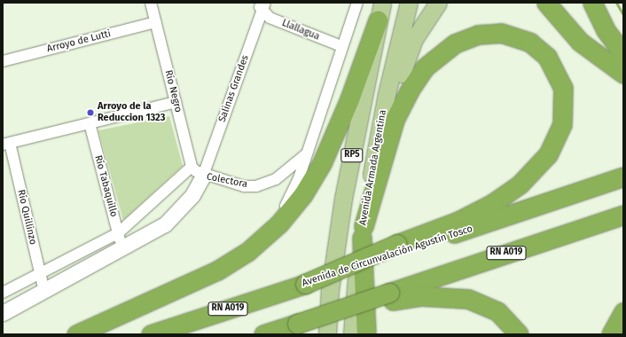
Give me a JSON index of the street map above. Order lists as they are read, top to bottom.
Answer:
{
  "streets": {
    "highway": ["RN A019", "Avenida de Circunvalación Agustín Tosco"],
    "main road": ["RP5", "Avenida Armada Argentina"],
    "street": [
      "Llallagua",
      "Arroyo de Lutti",
      "Salinas Grandes",
      "Río Negro",
      "Colectora",
      "Río Tabaquillo",
      "Río Quillinzo"
    ]
  },
  "crossings": [
    ["Llallagua", "Salinas Grandes"],
    ["Arroyo de Lutti", "Río Negro"],
    ["Salinas Grandes", "Río Negro"],
    ["Salinas Grandes", "Colectora"],
    ["Río Negro", "Colectora"],
    ["Colectora", "Río Tabaquillo"],
    ["Colectora", "Río Quillinzo"]
  ],
  "places": ["Arroyo de la Reduccion 1323"]
}
